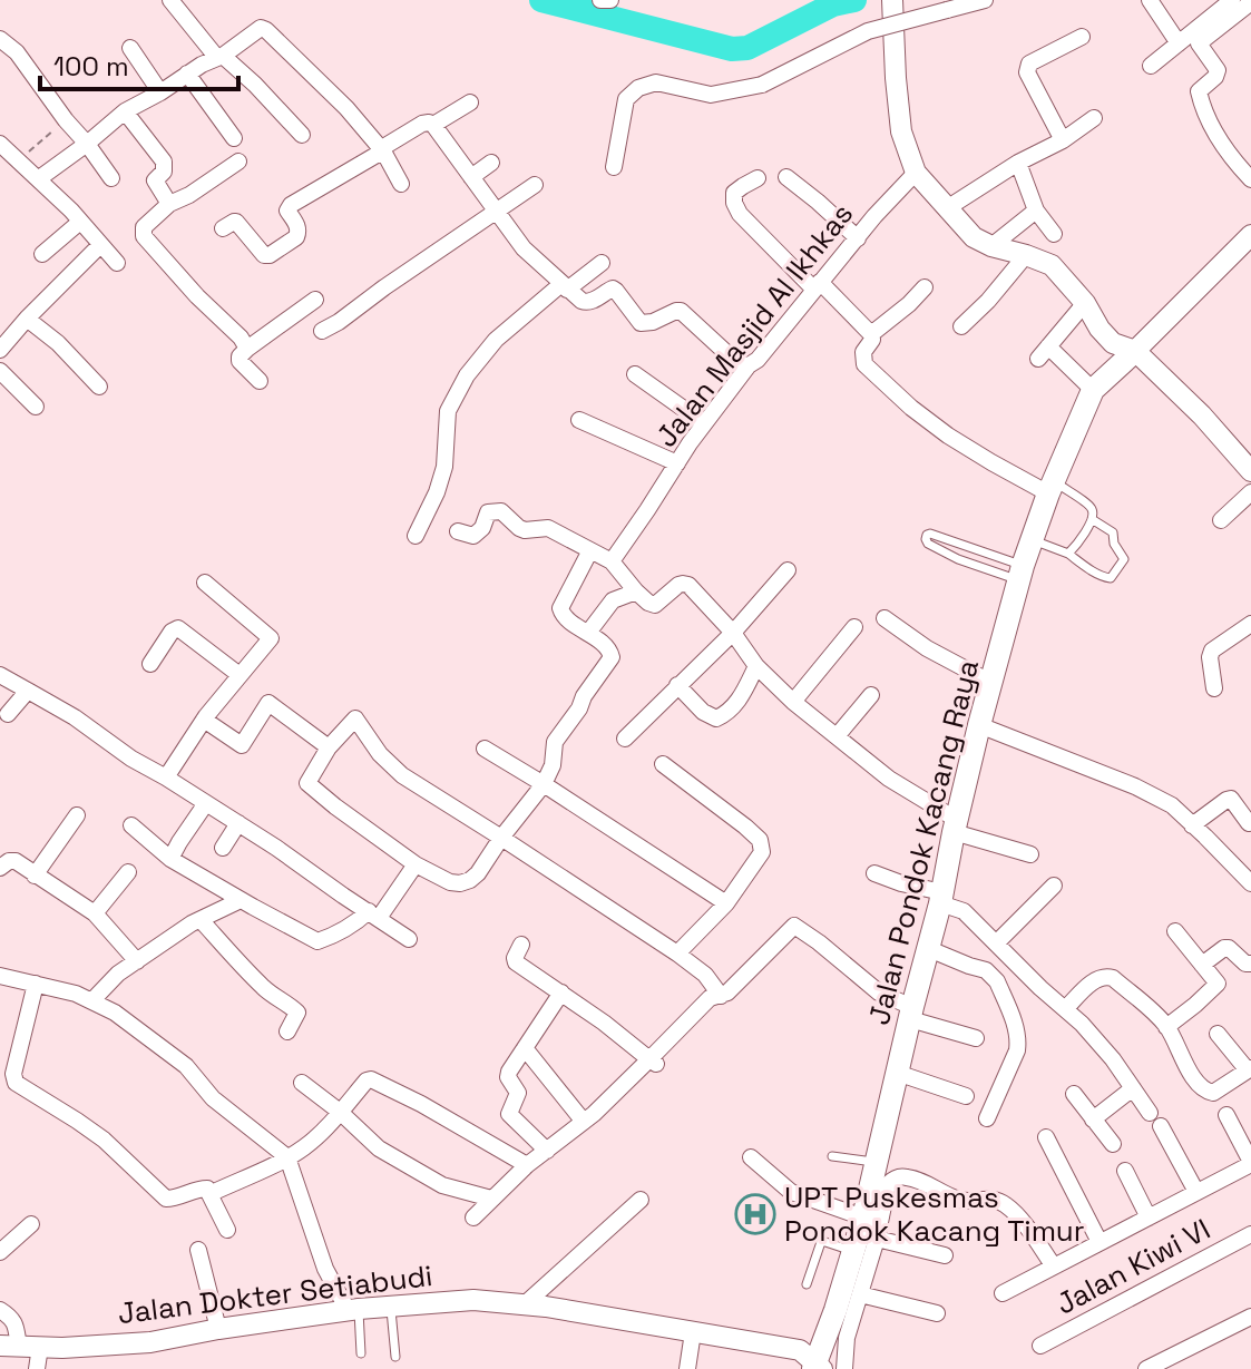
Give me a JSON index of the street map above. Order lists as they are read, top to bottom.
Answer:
{
  "streets": {
    "main road": ["Jalan Pondok Kacang Raya"],
    "street": ["Jalan Masjid Al Ikhkas", "Jalan Kiwi VI", "Jalan Dokter Setiabudi"]
  },
  "crossings": [
    ["Jalan Pondok Kacang Raya", "Jalan Dokter Setiabudi"]
  ],
  "places": {
    "hospital": ["UPT Puskesmas Pondok Kacang Timur"]
  },
  "scale_bar": "100 m"
}
